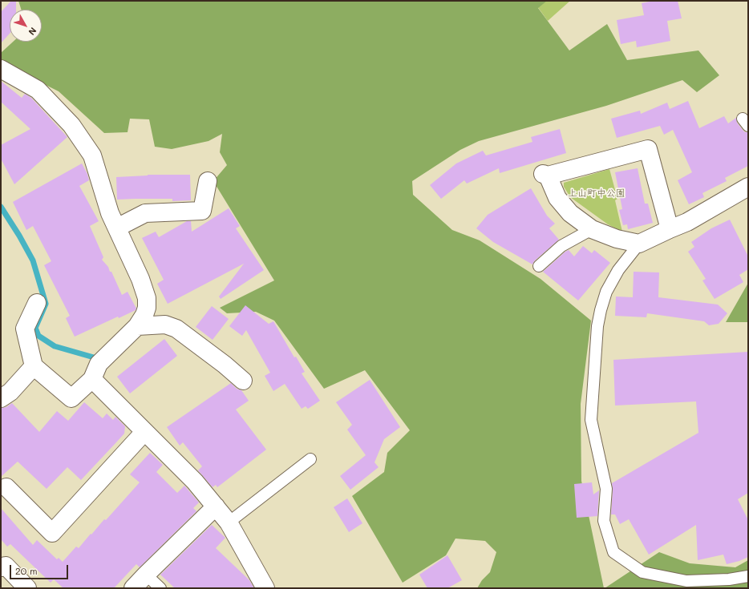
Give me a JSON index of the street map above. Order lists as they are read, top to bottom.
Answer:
{
  "parks": ["上山町中公園"],
  "scale_bar": "20 m",
  "north": "bottom right"
}
